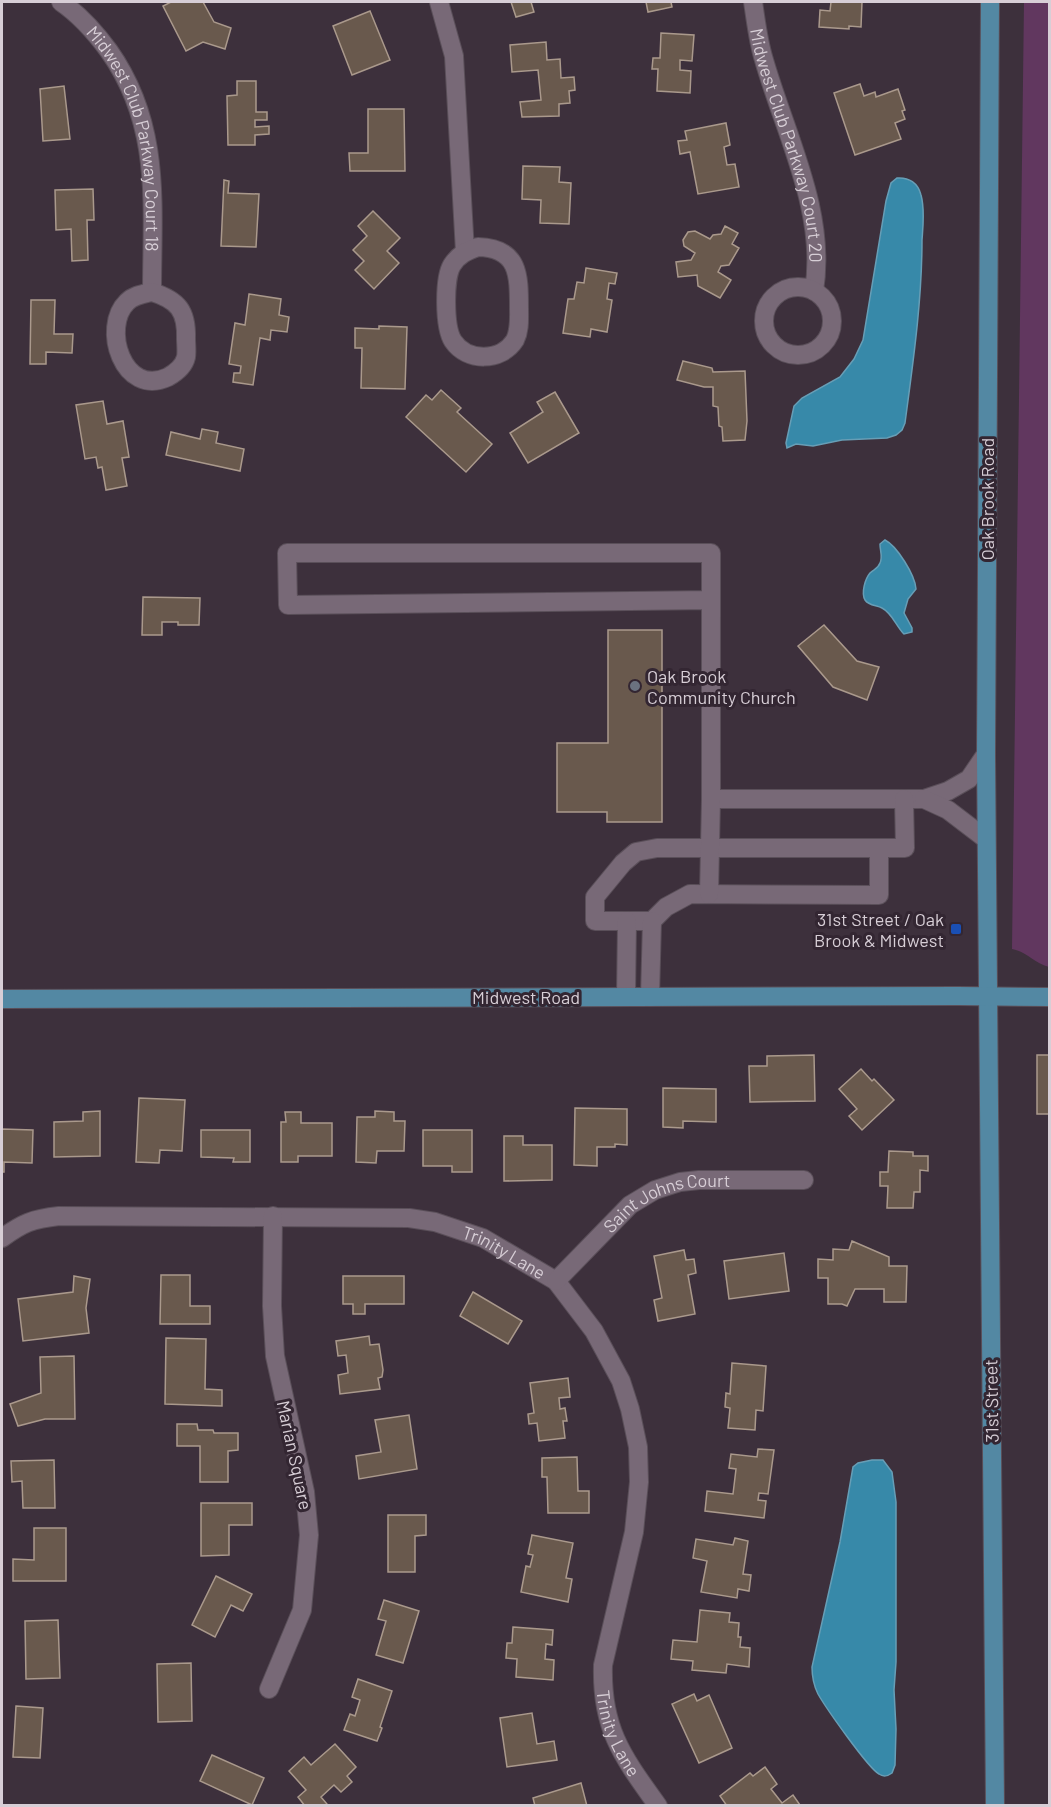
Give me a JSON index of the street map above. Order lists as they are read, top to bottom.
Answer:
{
  "streets": {
    "main road": ["Oak Brook Road", "Midwest Road", "31st Street"],
    "street": [
      "Midwest Club Parkway Court 18",
      "Midwest Club Parkway Court 20",
      "Saint Johns Court",
      "Trinity Lane",
      "Marian Square"
    ]
  },
  "crossings": [
    ["Oak Brook Road", "Midwest Road"],
    ["Oak Brook Road", "31st Street"],
    ["Midwest Road", "31st Street"],
    ["Saint Johns Court", "Trinity Lane"],
    ["Trinity Lane", "Marian Square"]
  ],
  "places": {
    "other": ["Oak Brook Community Church"],
    "transit": ["31st Street / Oak Brook & Midwest"]
  }
}
